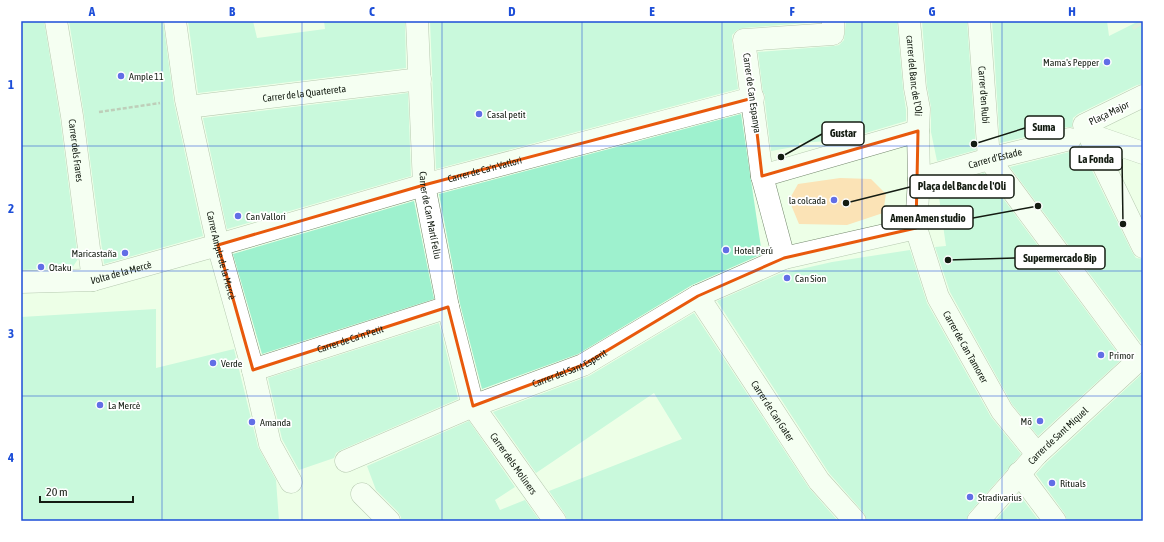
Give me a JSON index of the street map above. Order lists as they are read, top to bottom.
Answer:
{
  "streets": {
    "street": [
      "carrer del Banc de l'Oli",
      "Carrer de la Quartereta",
      "Carrer de Can Espanya",
      "Carrer d'en Rubí",
      "Plaça Major",
      "Carrer dels Frares",
      "Carrer d'Estade",
      "Carrer de Ca'n Vatlori",
      "Carrer de Can Martí Feliu",
      "Carrer Ample de la Mercè",
      "Volta de la Mercè",
      "Carrer de Ca'n Petit",
      "Carrer de Can Tamorer",
      "Carrer del Sant Esperit",
      "Carrer de Can Gater",
      "Carrer de Sant Miquel",
      "Carrer dels Moliners"
    ]
  },
  "crossings": [
    ["carrer del Banc de l'Oli", "Carrer d'Estade"],
    ["carrer del Banc de l'Oli", "Carrer de Can Tamorer"],
    ["carrer del Banc de l'Oli", "Carrer del Sant Esperit"],
    ["Carrer de la Quartereta", "Carrer de Can Martí Feliu"],
    ["Carrer de la Quartereta", "Carrer Ample de la Mercè"],
    ["Carrer de Can Espanya", "Carrer de Ca'n Vatlori"],
    ["Carrer de Can Espanya", "Carrer del Sant Esperit"],
    ["Carrer d'en Rubí", "Carrer d'Estade"],
    ["Plaça Major", "Carrer d'Estade"],
    ["Carrer dels Frares", "Volta de la Mercè"],
    ["Carrer de Ca'n Vatlori", "Carrer de Can Martí Feliu"],
    ["Carrer de Ca'n Vatlori", "Carrer Ample de la Mercè"],
    ["Carrer de Ca'n Vatlori", "Volta de la Mercè"],
    ["Carrer de Can Martí Feliu", "Carrer de Ca'n Petit"],
    ["Carrer de Can Martí Feliu", "Carrer del Sant Esperit"],
    ["Carrer de Can Martí Feliu", "Carrer dels Moliners"],
    ["Carrer Ample de la Mercè", "Volta de la Mercè"],
    ["Carrer Ample de la Mercè", "Carrer de Ca'n Petit"],
    ["Carrer de Can Tamorer", "Carrer del Sant Esperit"],
    ["Carrer de Can Tamorer", "Carrer de Sant Miquel"],
    ["Carrer del Sant Esperit", "Carrer de Can Gater"],
    ["Carrer del Sant Esperit", "Carrer dels Moliners"]
  ],
  "places": [
    "Mama's Pepper",
    "Ample 11",
    "Casal petit",
    "Suma",
    "Gustar",
    "la colcada",
    "Plaça del Banc de l'Oli",
    "Amen Amen studio",
    "Can Vallori",
    "La Fonda",
    "Hotel Perú",
    "Maricastaña",
    "Supermercado Bip",
    "Otaku",
    "Can Sion",
    "Primor",
    "Verde",
    "La Mercè",
    "Mö",
    "Amanda",
    "Rituals",
    "Stradivarius"
  ],
  "scale_bar": "20 m",
  "grid": {
    "columns": [
      "A",
      "B",
      "C",
      "D",
      "E",
      "F",
      "G",
      "H"
    ],
    "rows": [
      "1",
      "2",
      "3",
      "4"
    ]
  }
}
